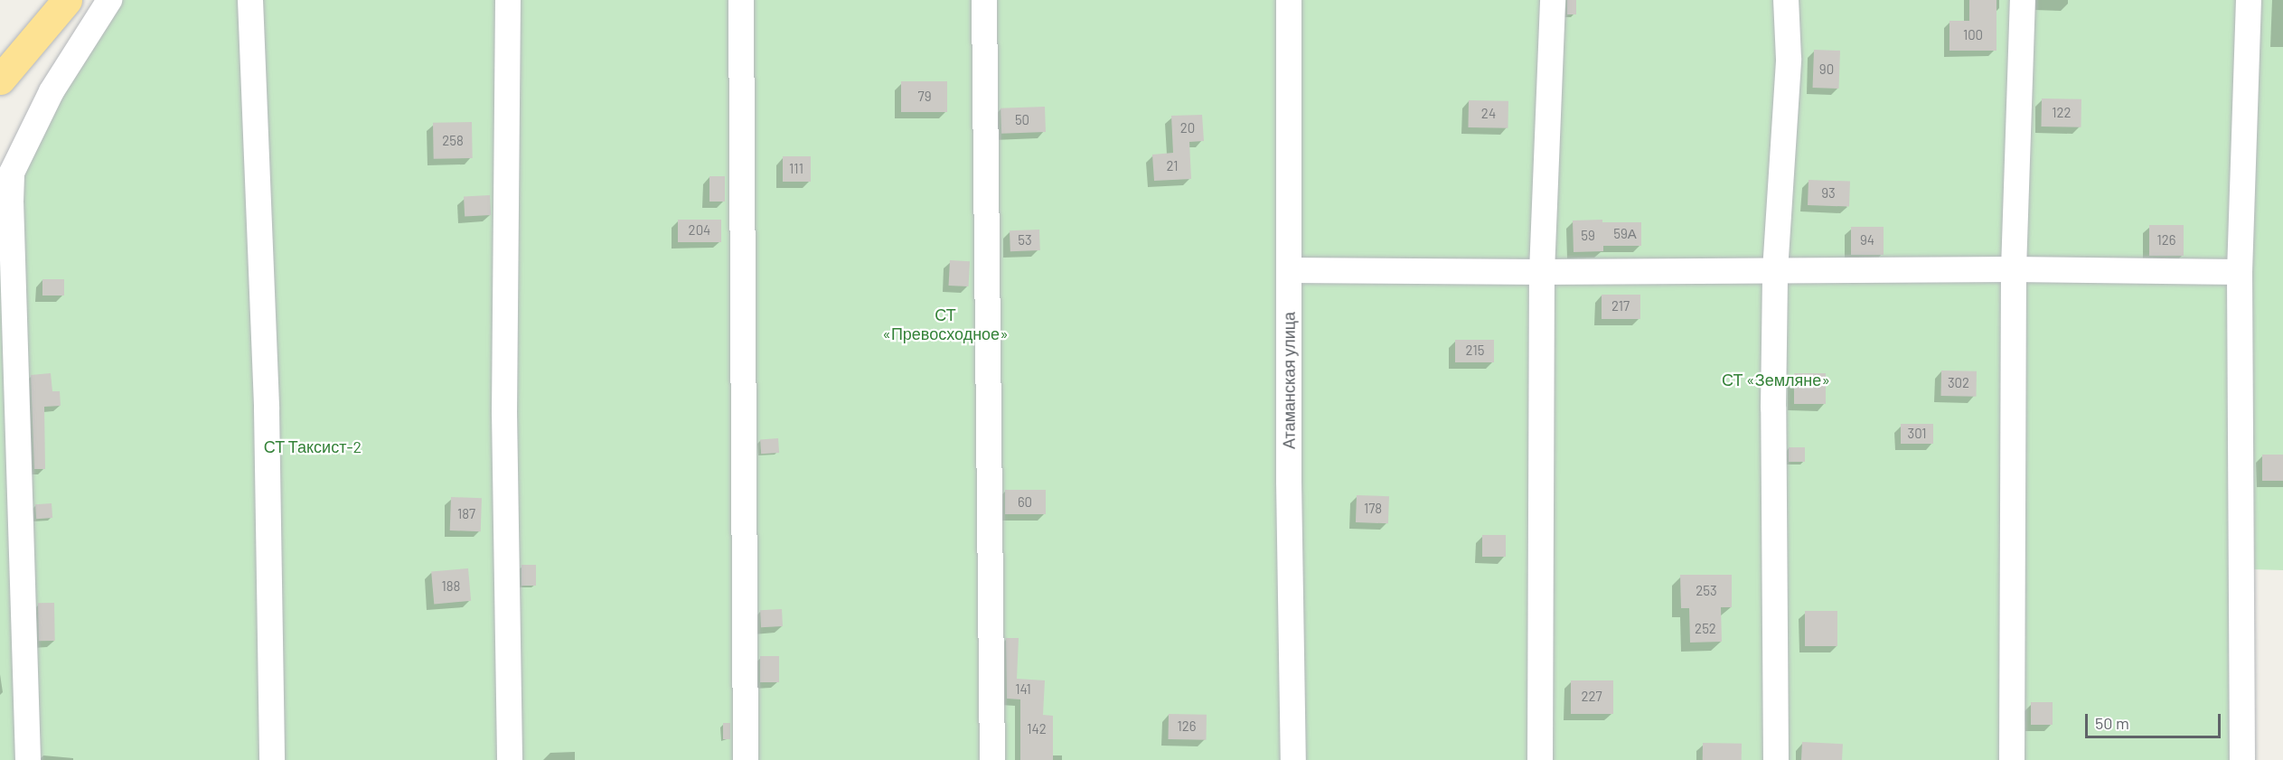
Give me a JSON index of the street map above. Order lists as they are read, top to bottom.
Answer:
{
  "streets": {
    "street": ["Атаманская улица"]
  },
  "parks": ["СТ «Превосходное»", "СТ «Земляне»", "СТ Таксист-2"],
  "house_numbers": [
    "100",
    "90",
    "79",
    "122",
    "24",
    "50",
    "20",
    "258",
    "21",
    "111",
    "93",
    "204",
    "59А",
    "59",
    "53",
    "94",
    "126",
    "217",
    "215",
    "302",
    "301",
    "60",
    "178",
    "187",
    "188",
    "253",
    "252",
    "141",
    "227",
    "126",
    "142"
  ],
  "scale_bar": "50 m"
}
